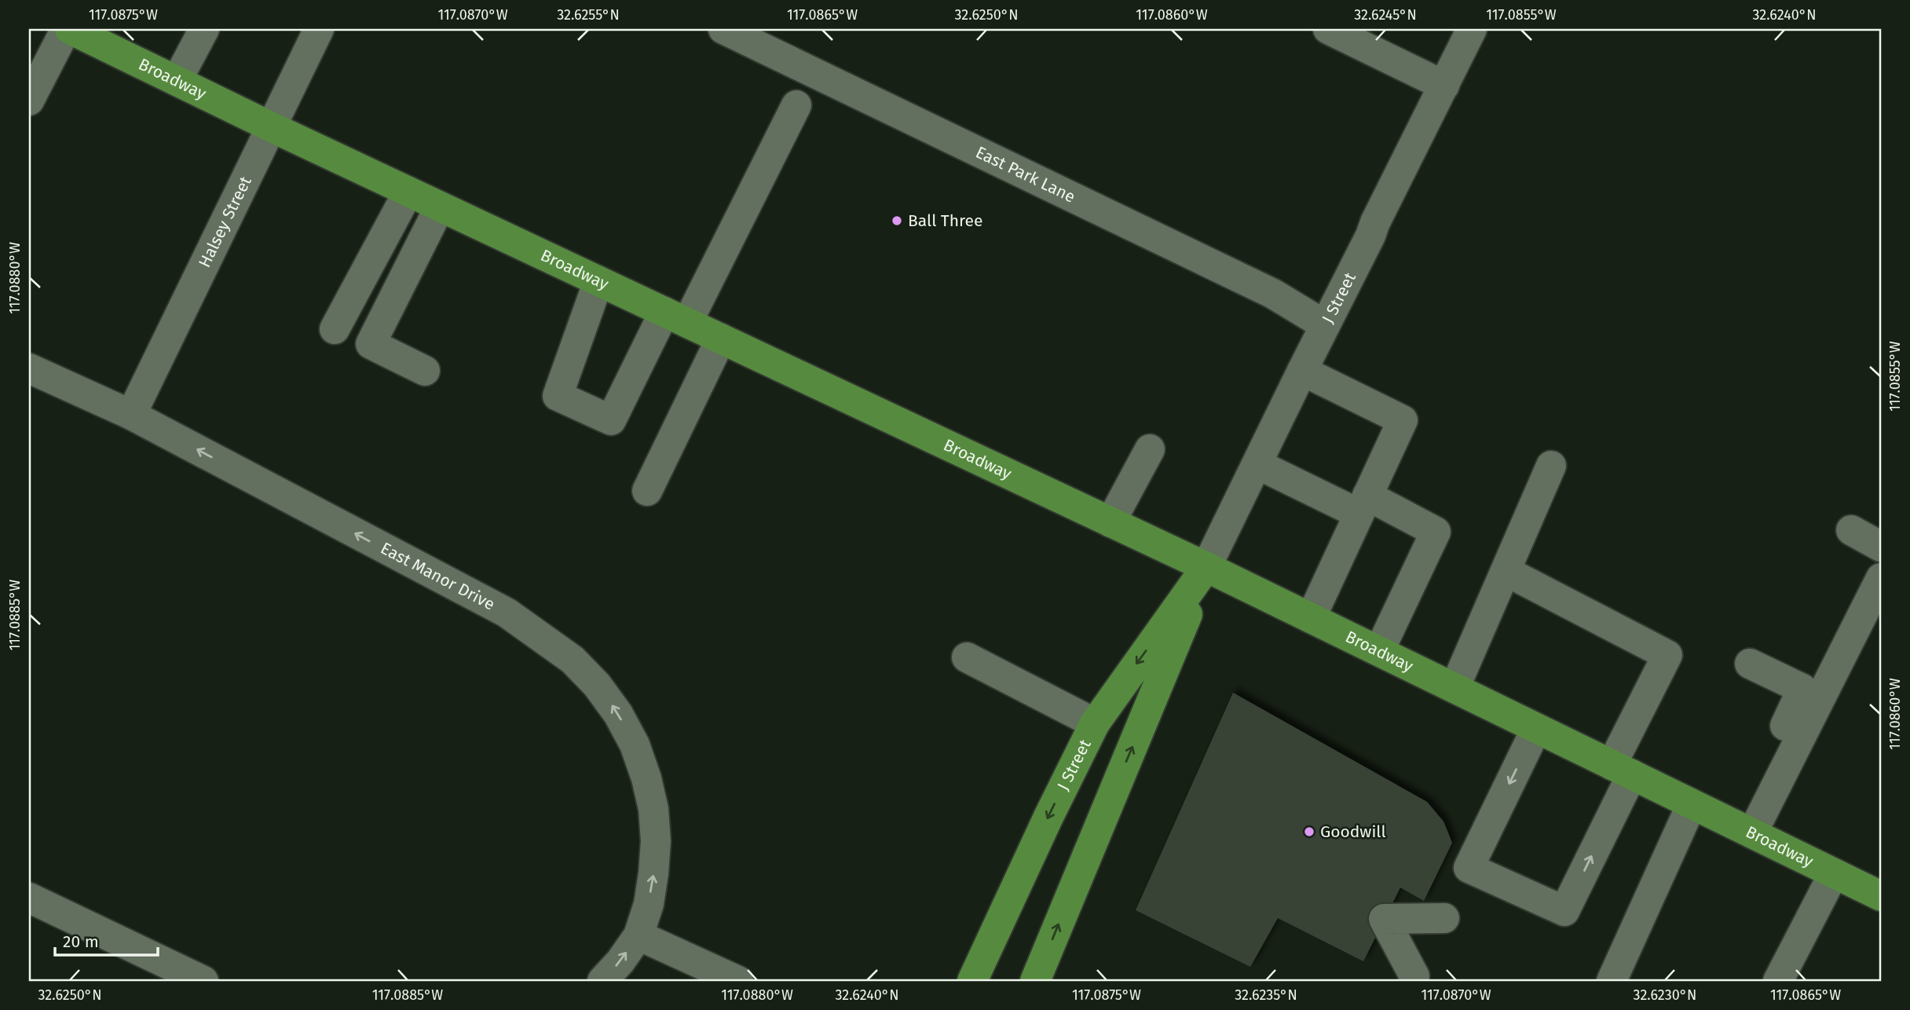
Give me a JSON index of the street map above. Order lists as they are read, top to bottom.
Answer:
{
  "streets": {
    "main road": ["Broadway", "J Street"],
    "street": ["East Park Lane", "Halsey Street", "East Manor Drive"]
  },
  "crossings": [
    ["Broadway", "Halsey Street"],
    ["Broadway", "J Street"],
    ["East Park Lane", "J Street"],
    ["Halsey Street", "East Manor Drive"]
  ],
  "one_way": ["East Manor Drive"],
  "places": ["Ball Three", "Goodwill"],
  "scale_bar": "20 m",
  "coordinates": [
    "117.0875°W",
    "117.0870°W",
    "32.6255°N",
    "117.0865°W",
    "32.6250°N",
    "117.0860°W",
    "32.6245°N",
    "117.0855°W",
    "32.6240°N",
    "117.0880°W",
    "117.0885°W",
    "32.6235°N",
    "32.6230°N"
  ]
}
